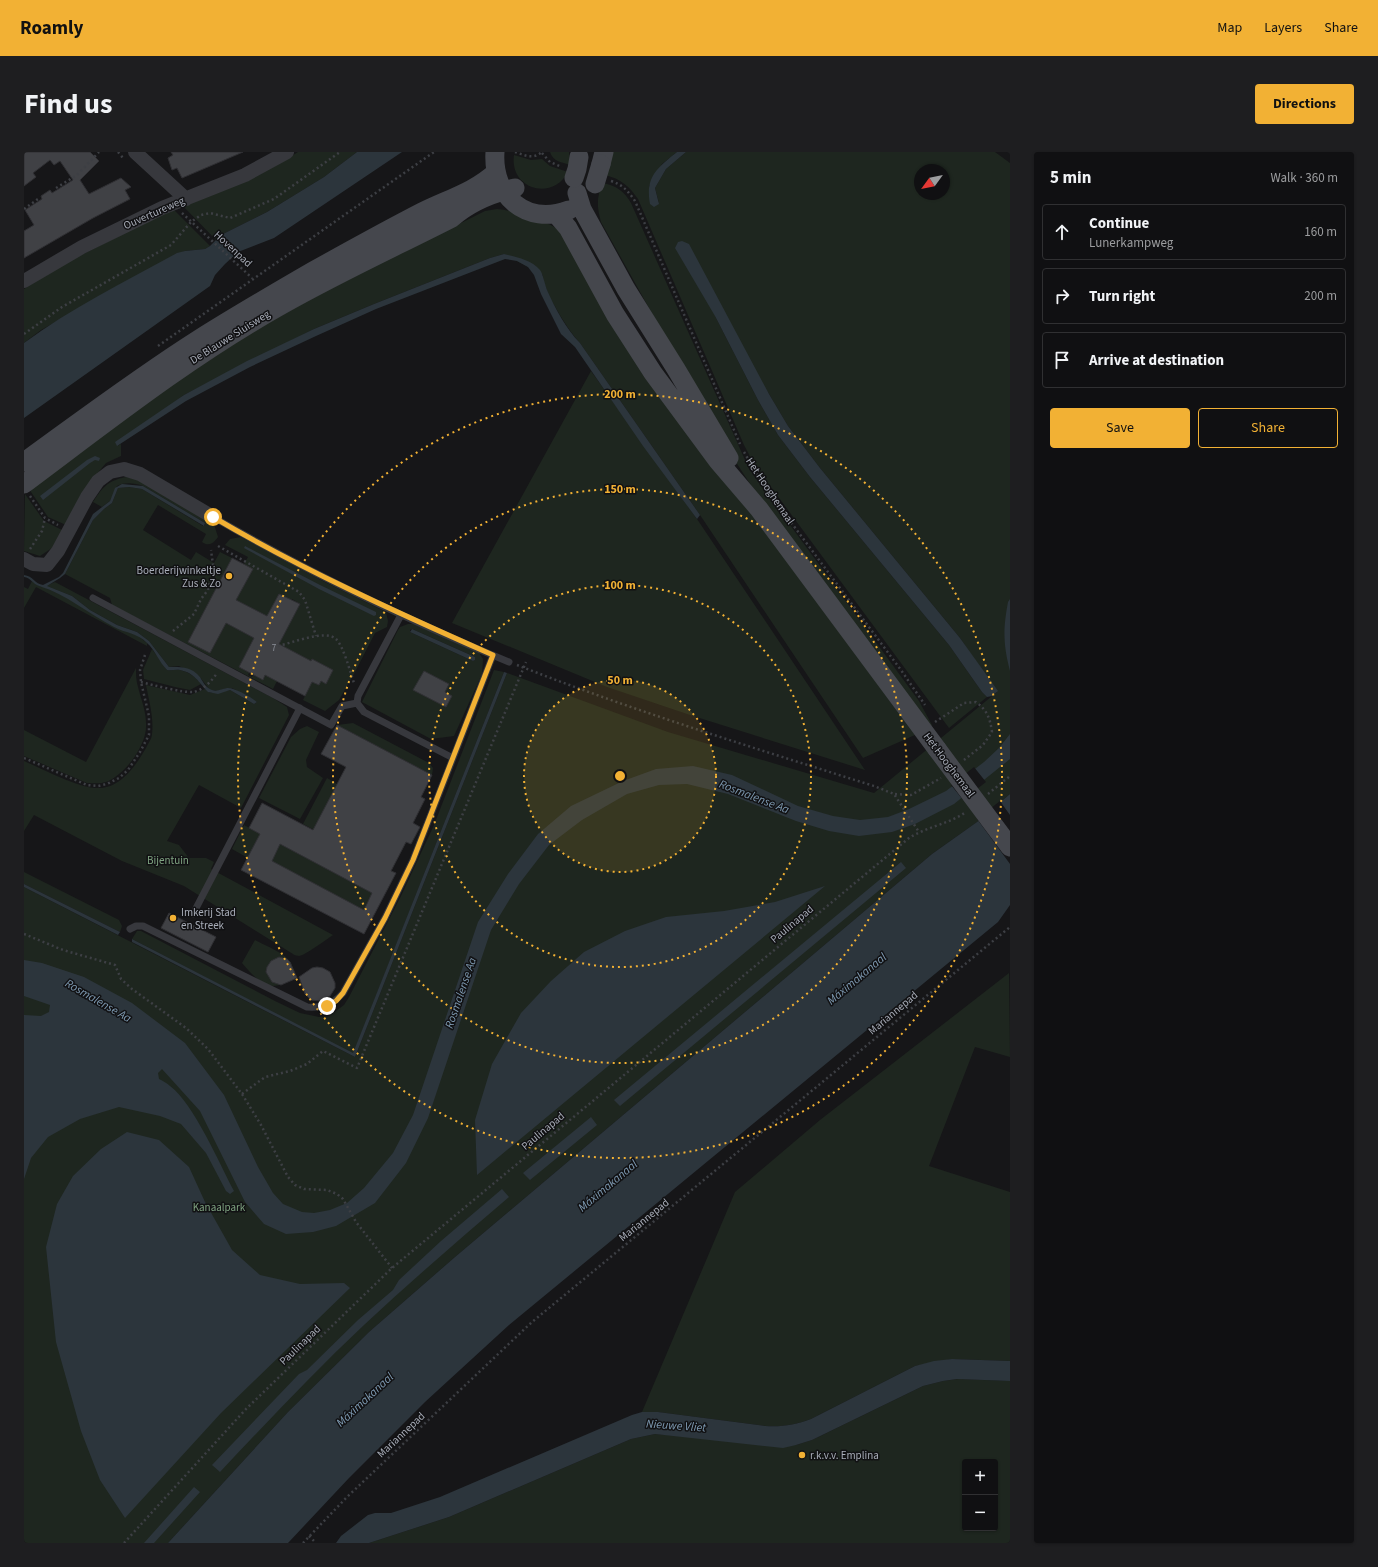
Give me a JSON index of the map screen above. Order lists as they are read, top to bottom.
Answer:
{
  "streets": {
    "main road": ["De Blauwe Sluisweg", "Het Hooghemaal"],
    "street": ["Ouvertureweg"],
    "path": ["Hovenpad", "Paulinapad", "Mariannepad"]
  },
  "water": ["Rosmalense Aa", "Máximakanaal", "Nieuwe Vliet"],
  "parks": ["Bijentuin", "Kanaalpark"],
  "places": ["Boerderijwinkeltje Zus & Zo", "Imkerij Stad en Streek", "r.k.v.v. Emplina"],
  "house_numbers": ["7"],
  "north": "bottom left",
  "page": {
    "header": "Roamly",
    "nav": ["Map", "Layers", "Share"],
    "title": "Find us",
    "buttons": [
      "Directions",
      ["Save", "Share"]
    ],
    "heading": ["5 min", "Walk · 360 m"],
    "list": [
      ["Continue", "Lunerkampweg", "160 m"],
      ["Turn right", "200 m"],
      "Arrive at destination"
    ],
    "map_buttons": ["+", "−"]
  },
  "rings": [
    "200 m",
    "150 m",
    "100 m",
    "50 m"
  ]
}
